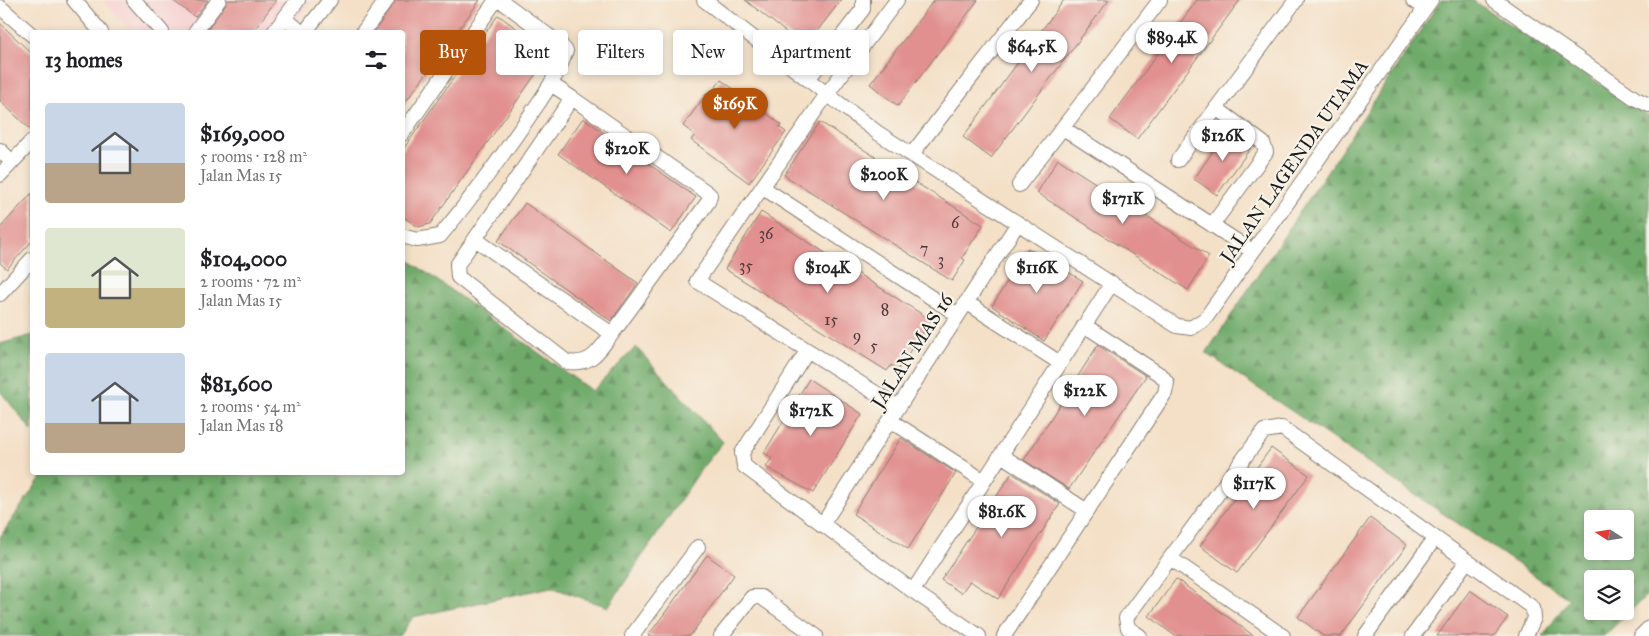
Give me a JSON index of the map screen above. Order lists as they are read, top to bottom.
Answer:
{
  "streets": {
    "street": ["JALAN LAGENDA UTAMA", "JALAN MAS 16"]
  },
  "house_numbers": [
    "6",
    "36",
    "7",
    "3",
    "35",
    "8",
    "15",
    "9",
    "5"
  ],
  "north": "left",
  "page": {
    "price": [
      "$89.4K",
      "$64.5K",
      "$169K",
      "$126K",
      "$120K",
      "$200K",
      "$171K",
      "$104K",
      "$116K",
      "$122K",
      "$172K",
      "$117K",
      "$81.6K"
    ],
    "chip": [
      "Buy",
      "Rent",
      "Filters",
      "New",
      "Apartment"
    ],
    "heading": "13 homes",
    "list": [
      {
        "name": "$169,000",
        "note": "5 rooms · 128 m² · Jalan Mas 15"
      },
      {
        "name": "$104,000",
        "note": "2 rooms · 72 m² · Jalan Mas 15"
      },
      {
        "name": "$81,600",
        "note": "2 rooms · 54 m² · Jalan Mas 18"
      }
    ]
  }
}
